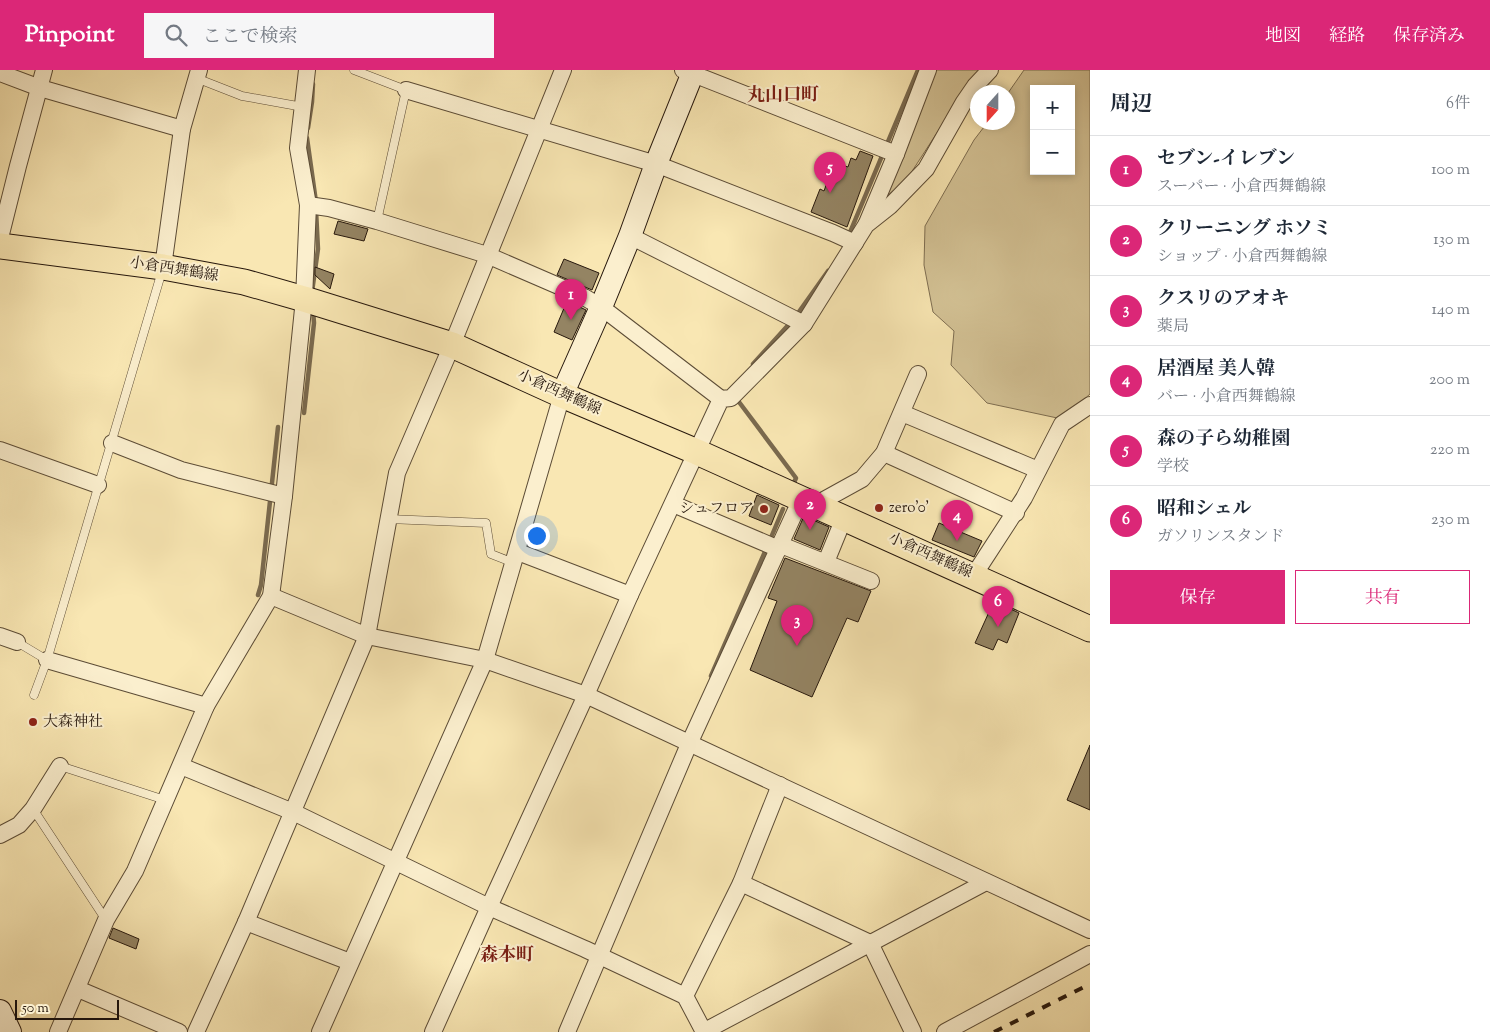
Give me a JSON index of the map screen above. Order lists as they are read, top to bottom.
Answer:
{
  "streets": {
    "main road": ["小倉西舞鶴線"]
  },
  "districts": ["丸山口町", "森本町"],
  "places": ["zero'0'", "シュフロア", "大森神社"],
  "scale_bar": "50 m",
  "north": "bottom",
  "page": {
    "header": "Pinpoint",
    "search": "ここで検索",
    "nav": ["地図", "経路", "保存済み"],
    "heading": ["周辺", "6件"],
    "map_buttons": ["+", "−"],
    "list": [
      {
        "mark": "1",
        "name": "セブン-イレブン",
        "note": "スーパー · 小倉西舞鶴線",
        "value": "100 m"
      },
      {
        "mark": "2",
        "name": "クリーニング ホソミ",
        "note": "ショップ · 小倉西舞鶴線",
        "value": "130 m"
      },
      {
        "mark": "3",
        "name": "クスリのアオキ",
        "note": "薬局",
        "value": "140 m"
      },
      {
        "mark": "4",
        "name": "居酒屋 美人韓",
        "note": "バー · 小倉西舞鶴線",
        "value": "200 m"
      },
      {
        "mark": "5",
        "name": "森の子ら幼稚園",
        "note": "学校",
        "value": "220 m"
      },
      {
        "mark": "6",
        "name": "昭和シェル",
        "note": "ガソリンスタンド",
        "value": "230 m"
      }
    ],
    "pins": [
      "5",
      "1",
      "2",
      "4",
      "6",
      "3"
    ],
    "buttons": ["保存", "共有"],
    "scale": "50 m"
  }
}
